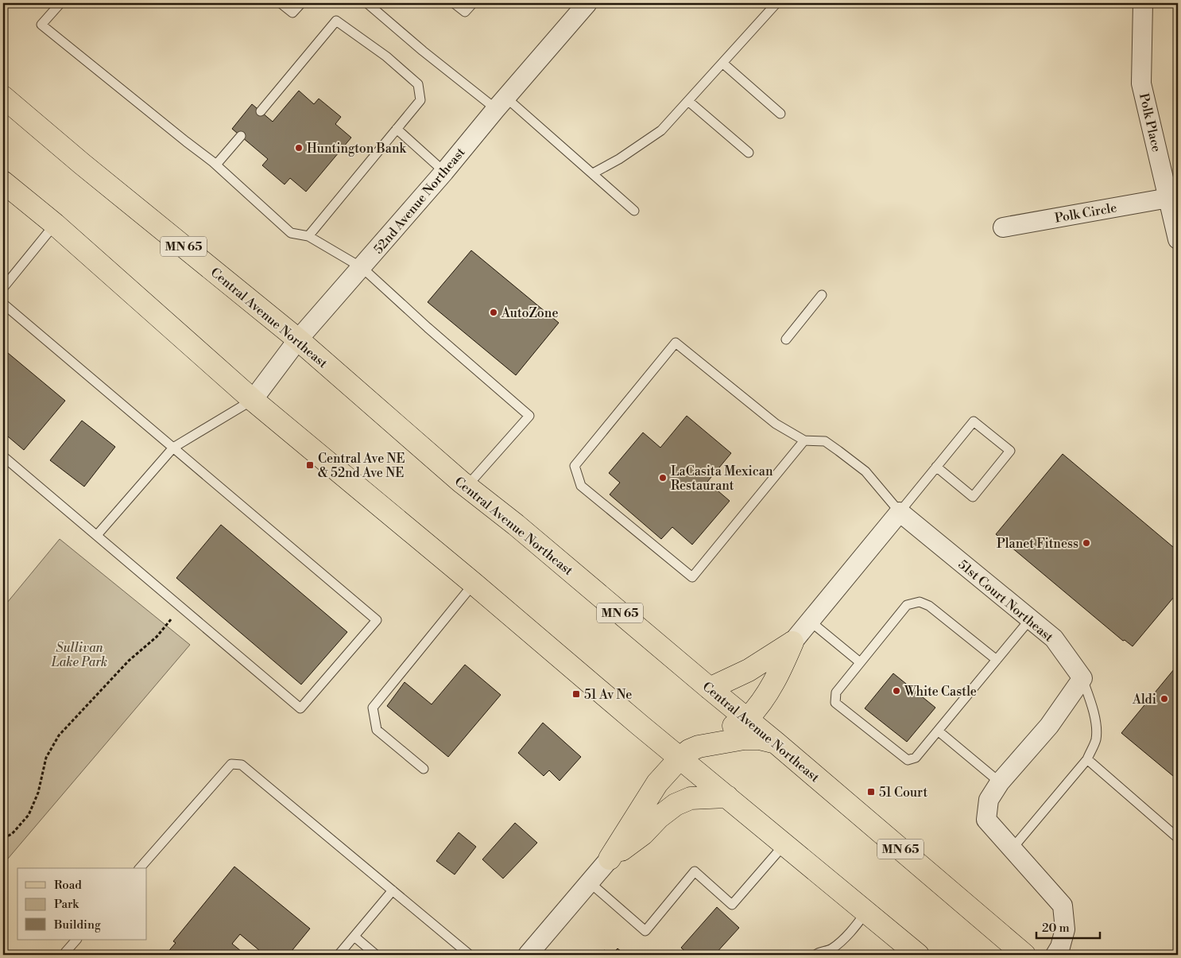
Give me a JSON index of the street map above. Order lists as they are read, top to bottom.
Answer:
{
  "streets": {
    "main road": ["MN 65", "Central Avenue Northeast"],
    "street": [
      "Polk Place",
      "52nd Avenue Northeast",
      "Polk Circle",
      "51st Court Northeast"
    ]
  },
  "crossings": [
    ["Polk Place", "Polk Circle"],
    ["52nd Avenue Northeast", "Central Avenue Northeast"]
  ],
  "parks": ["Sullivan Lake Park"],
  "places": {
    "other": [
      "Huntington Bank",
      "AutoZone",
      "LaCasita Mexican Restaurant",
      "Planet Fitness",
      "White Castle",
      "Aldi"
    ],
    "transit": ["Central Ave NE & 52nd Ave NE", "51 Av Ne", "51 Court"]
  },
  "legend": ["Road", "Park", "Building"],
  "scale_bar": "20 m"
}
